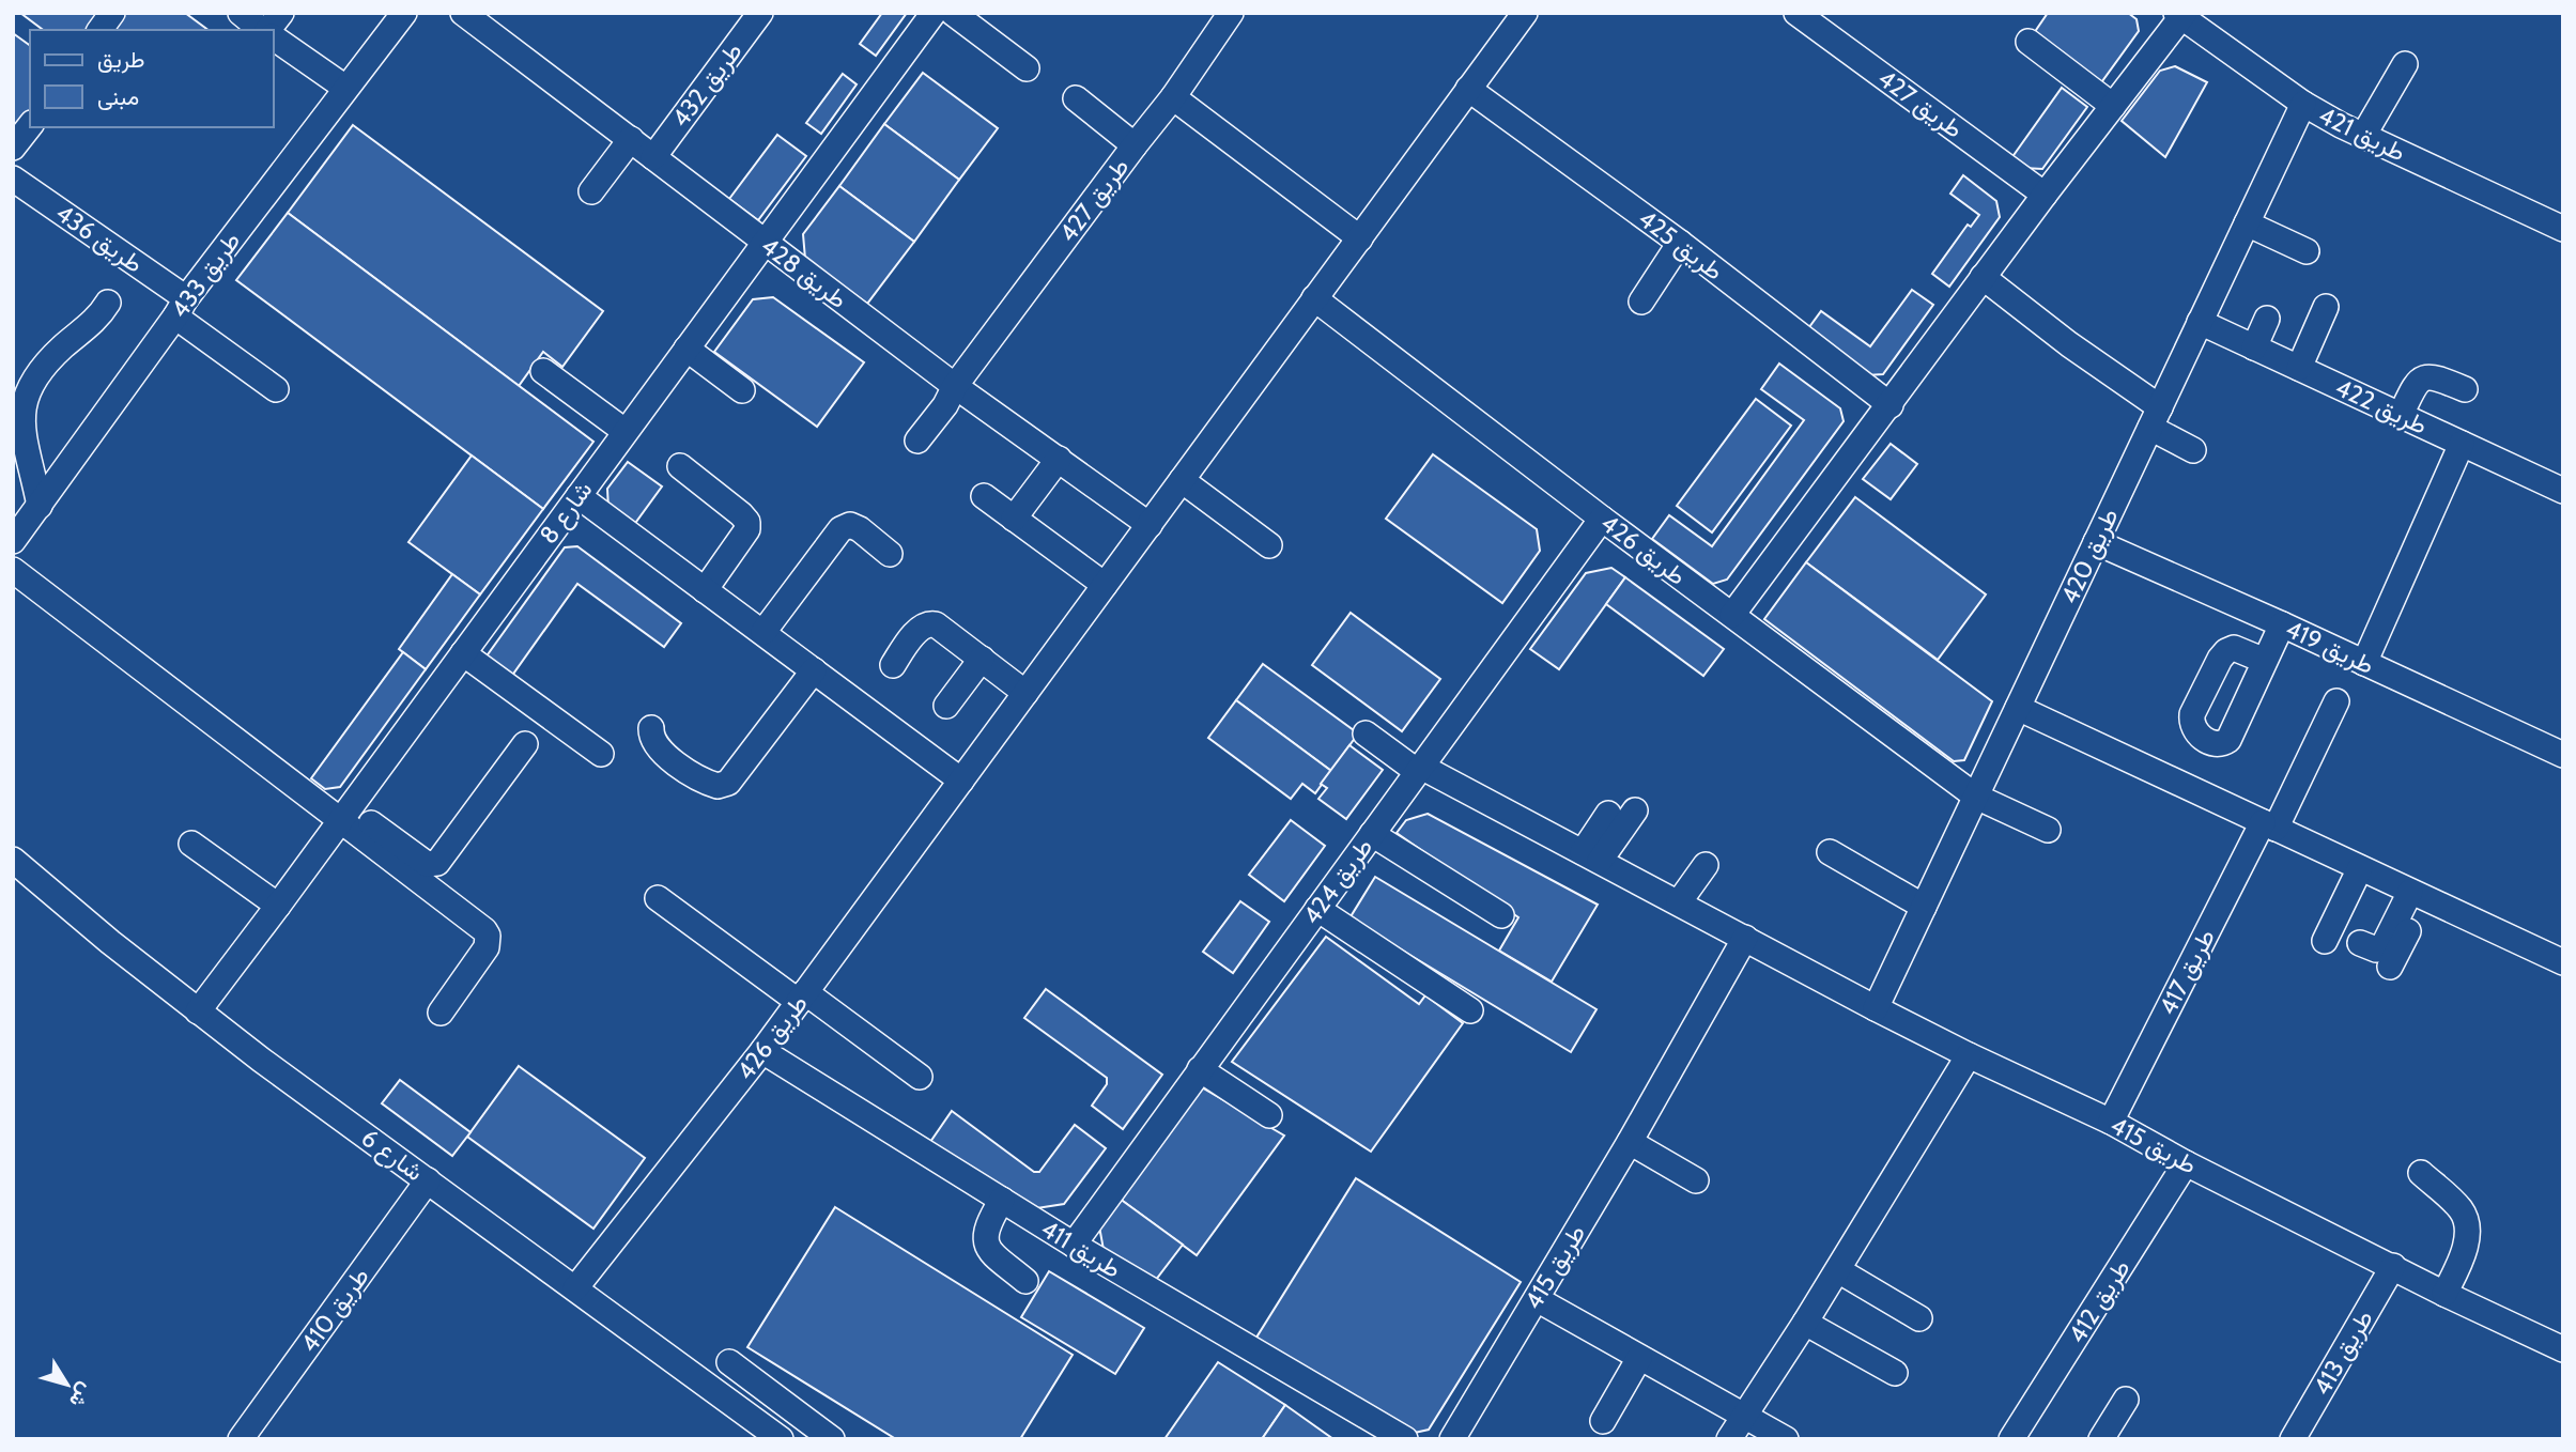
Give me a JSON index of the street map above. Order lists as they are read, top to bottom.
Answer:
{
  "streets": {
    "street": [
      "طريق 432",
      "طريق 427",
      "طريق 421",
      "طريق 436",
      "طريق 425",
      "طريق 428",
      "طريق 433",
      "طريق 422",
      "شارع 8",
      "طريق 426",
      "طريق 420",
      "طريق 419",
      "طريق 424",
      "طريق 417",
      "طريق 415",
      "شارع 6",
      "طريق 411",
      "طريق 412",
      "طريق 410",
      "طريق 413"
    ]
  },
  "crossings": [
    ["طريق 432", "طريق 428"],
    ["طريق 427", "طريق 428"],
    ["طريق 421", "طريق 420"],
    ["طريق 436", "طريق 433"],
    ["طريق 425", "طريق 426"],
    ["طريق 428", "شارع 8"],
    ["طريق 428", "طريق 426"],
    ["طريق 422", "طريق 420"],
    ["شارع 8", "شارع 6"],
    ["طريق 426", "طريق 420"],
    ["طريق 426", "طريق 424"],
    ["طريق 426", "شارع 6"],
    ["طريق 426", "طريق 411"],
    ["طريق 420", "طريق 419"],
    ["طريق 420", "طريق 415"],
    ["طريق 424", "طريق 415"],
    ["طريق 424", "طريق 411"],
    ["طريق 417", "طريق 415"],
    ["طريق 415", "طريق 412"],
    ["طريق 415", "طريق 413"],
    ["شارع 6", "طريق 410"]
  ],
  "legend": ["طريق", "مبنى"],
  "north": "bottom right"
}
